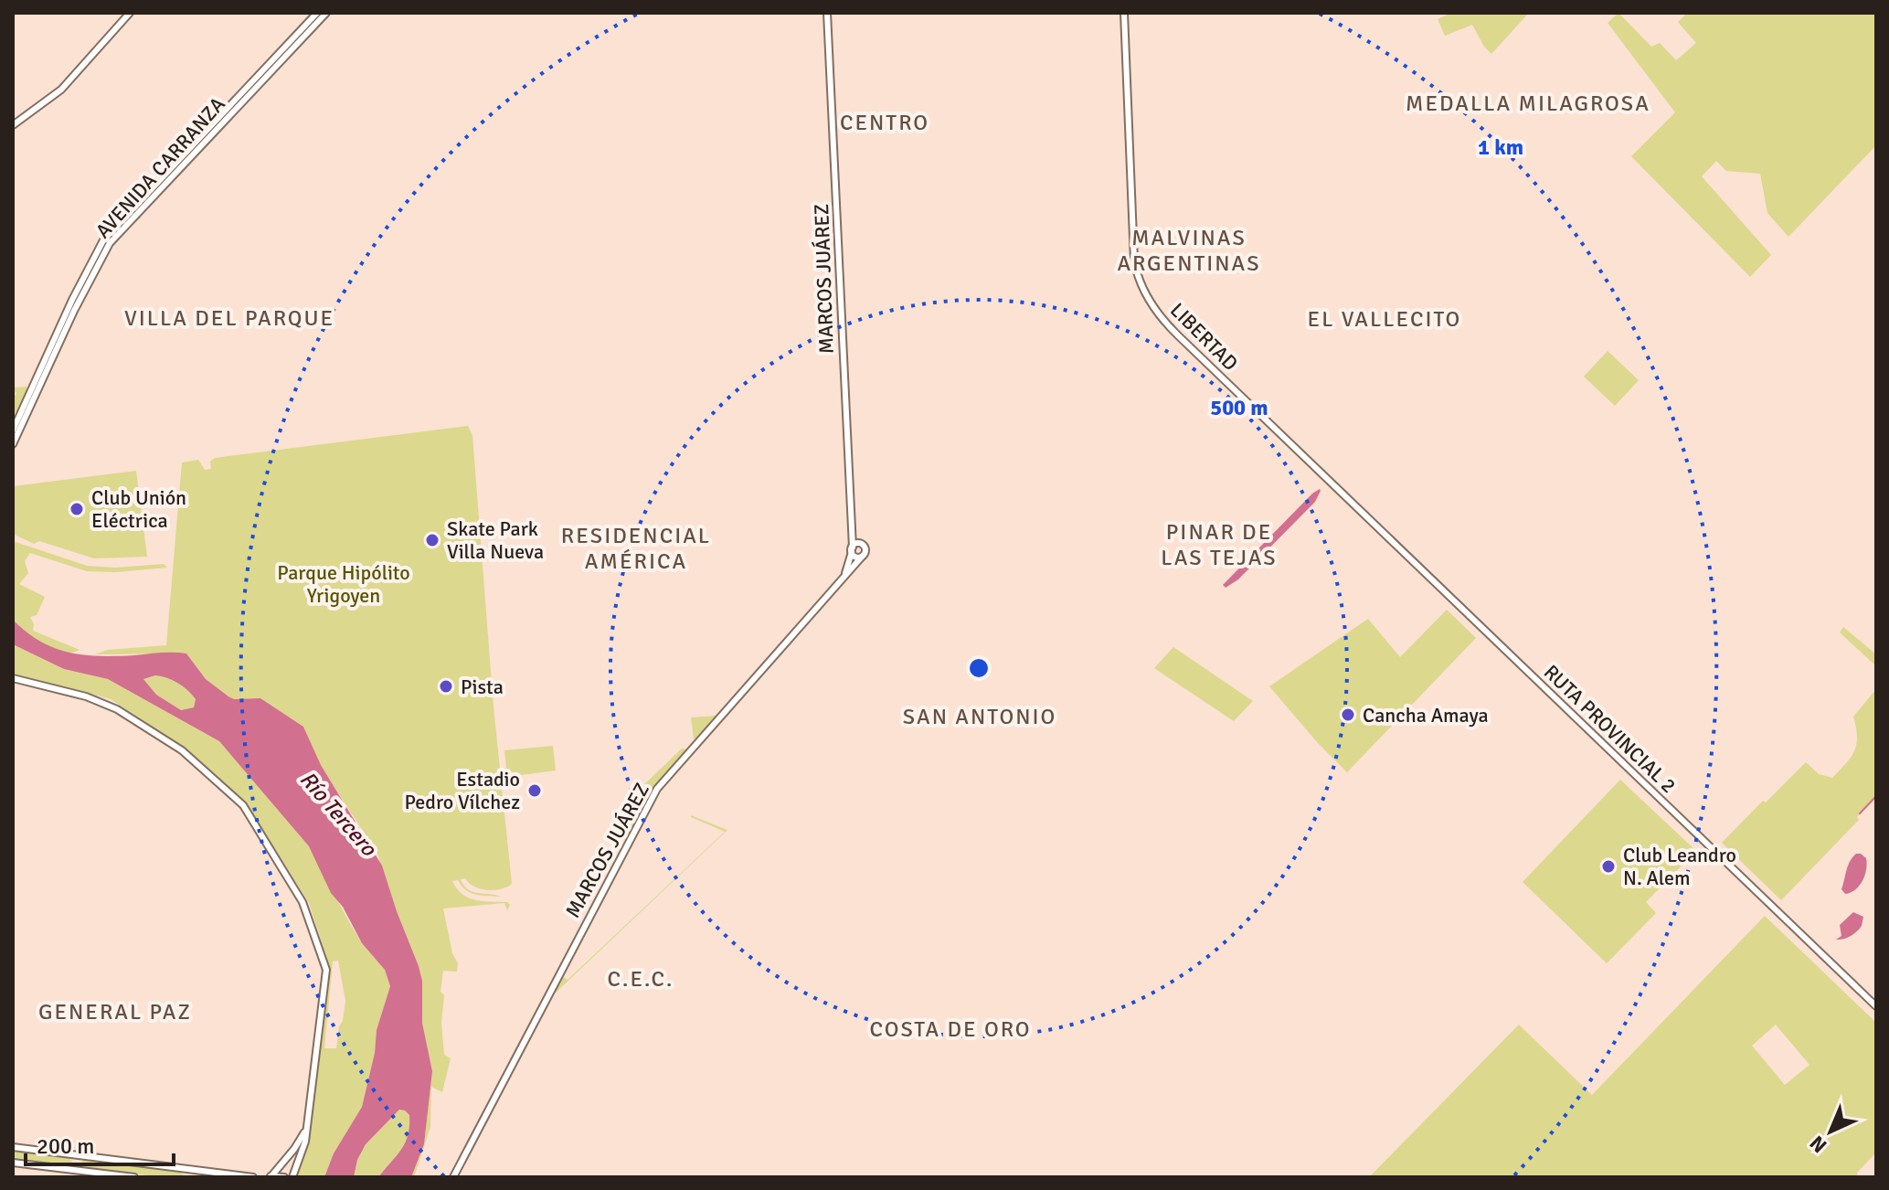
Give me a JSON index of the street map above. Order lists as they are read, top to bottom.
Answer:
{
  "streets": {
    "main road": [
      "AVENIDA CARRANZA",
      "MARCOS JUÁREZ",
      "LIBERTAD",
      "RUTA PROVINCIAL 2"
    ]
  },
  "crossings": [
    ["LIBERTAD", "RUTA PROVINCIAL 2"]
  ],
  "districts": [
    "MEDALLA MILAGROSA",
    "CENTRO",
    "MALVINAS ARGENTINAS",
    "VILLA DEL PARQUE",
    "EL VALLECITO",
    "PINAR DE LAS TEJAS",
    "RESIDENCIAL AMÉRICA",
    "SAN ANTONIO",
    "C.E.C.",
    "GENERAL PAZ",
    "COSTA DE ORO"
  ],
  "water": ["Río Tercero"],
  "parks": ["Parque Hipólito Yrigoyen"],
  "places": [
    "Club Unión Eléctrica",
    "Skate Park Villa Nueva",
    "Pista",
    "Cancha Amaya",
    "Estadio Pedro Vílchez",
    "Club Leandro N. Alem"
  ],
  "scale_bar": "200 m",
  "north": "bottom left",
  "rings": ["1 km", "500 m"]
}
